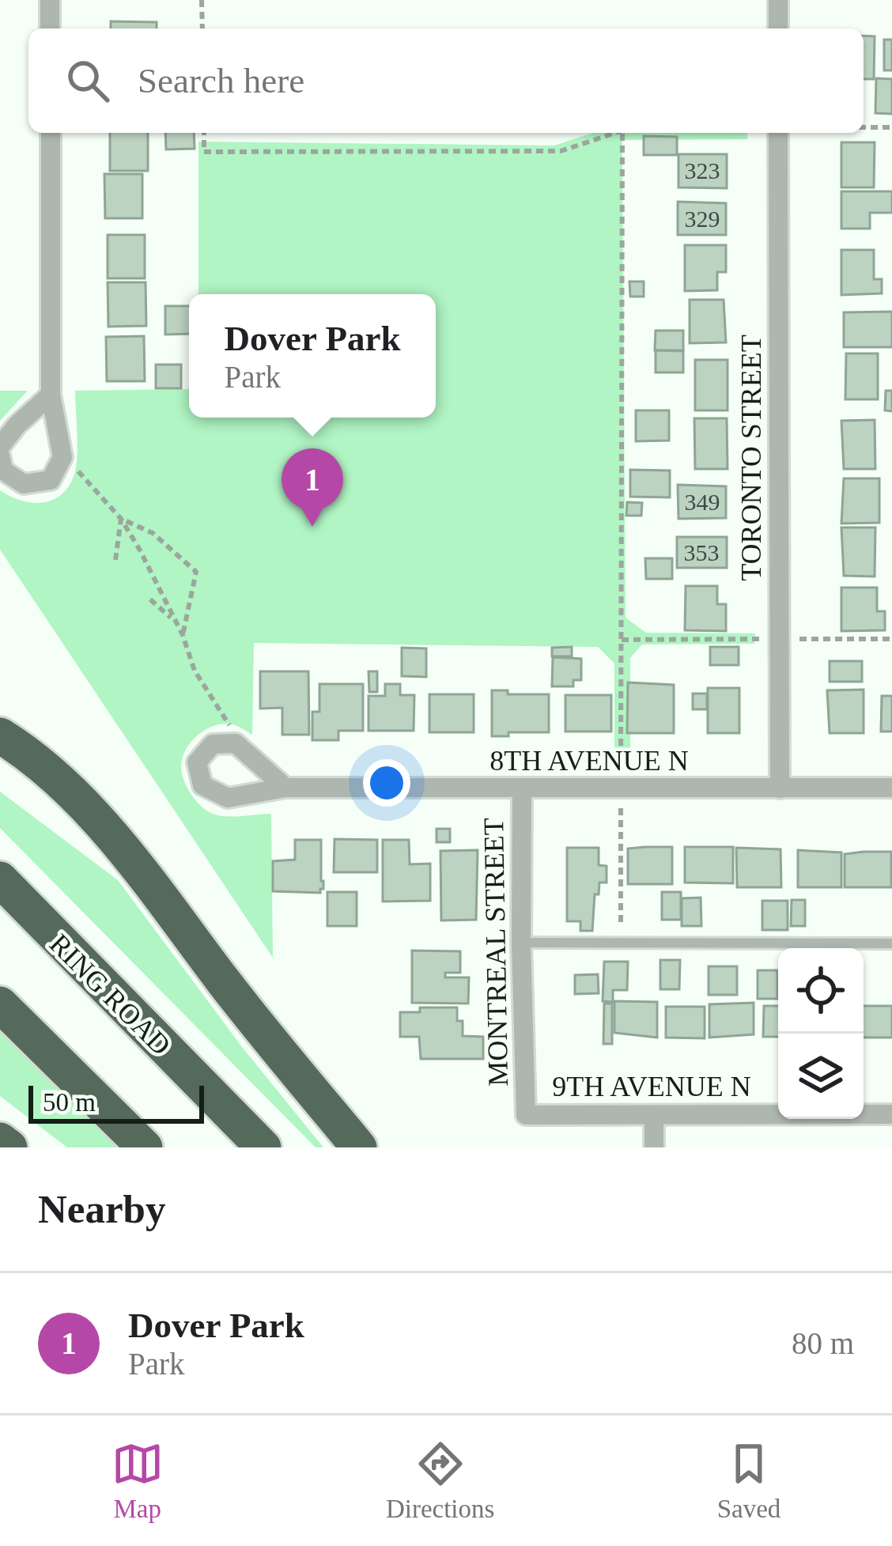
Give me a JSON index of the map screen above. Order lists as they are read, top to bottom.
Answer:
{
  "streets": {
    "highway": ["RING ROAD"],
    "street": [
      "TORONTO STREET",
      "8TH AVENUE N",
      "MONTREAL STREET",
      "9TH AVENUE N"
    ]
  },
  "crossings": [
    ["TORONTO STREET", "8TH AVENUE N"],
    ["8TH AVENUE N", "MONTREAL STREET"],
    ["MONTREAL STREET", "9TH AVENUE N"]
  ],
  "house_numbers": [
    "323",
    "329",
    "349",
    "353"
  ],
  "scale_bar": "50 m",
  "page": {
    "search": "Search here",
    "popup": ["Dover Park", "Park"],
    "pins": "1",
    "scale": "50 m",
    "heading": "Nearby",
    "list": [
      {
        "mark": "1",
        "name": "Dover Park",
        "note": "Park",
        "value": "80 m"
      }
    ],
    "nav": ["Map", "Directions", "Saved"]
  }
}
